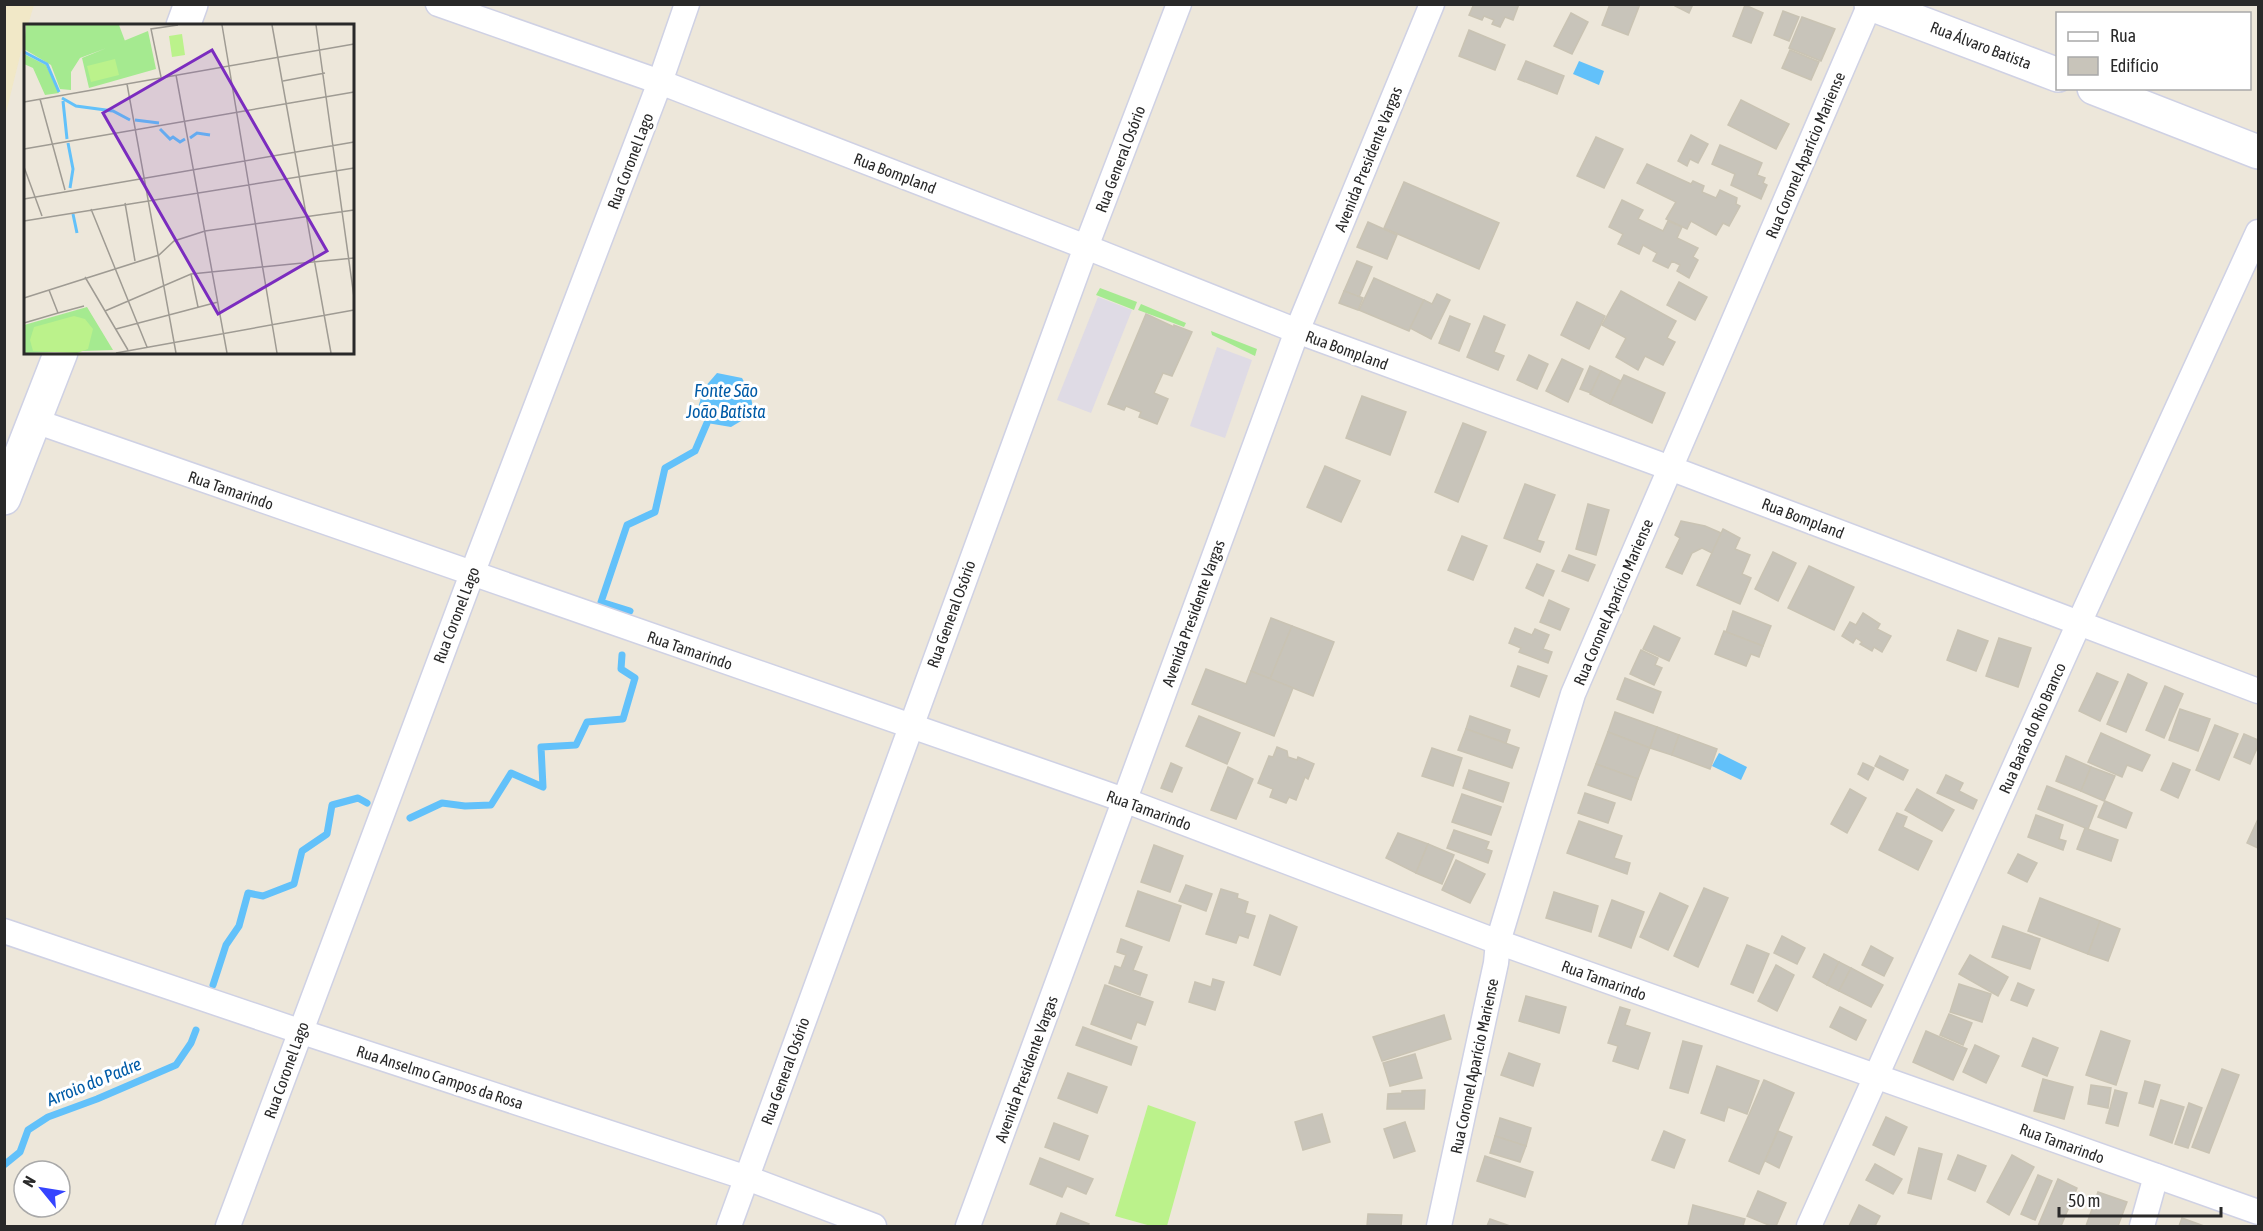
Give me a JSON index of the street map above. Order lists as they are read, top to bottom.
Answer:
{
  "streets": {
    "street": [
      "Rua Álvaro Batista",
      "Rua Coronel Aparício Mariense",
      "Rua General Osório",
      "Avenida Presidente Vargas",
      "Rua Coronel Lago",
      "Rua Bompland",
      "Rua Tamarindo",
      "Rua Barão do Rio Branco",
      "Rua Anselmo Campos da Rosa"
    ]
  },
  "crossings": [
    ["Rua Álvaro Batista", "Rua Coronel Aparício Mariense"],
    ["Rua Coronel Aparício Mariense", "Rua Bompland"],
    ["Rua Coronel Aparício Mariense", "Rua Tamarindo"],
    ["Rua General Osório", "Rua Bompland"],
    ["Rua General Osório", "Rua Tamarindo"],
    ["Rua General Osório", "Rua Anselmo Campos da Rosa"],
    ["Avenida Presidente Vargas", "Rua Bompland"],
    ["Avenida Presidente Vargas", "Rua Tamarindo"],
    ["Rua Coronel Lago", "Rua Bompland"],
    ["Rua Coronel Lago", "Rua Tamarindo"],
    ["Rua Coronel Lago", "Rua Anselmo Campos da Rosa"],
    ["Rua Bompland", "Rua Barão do Rio Branco"],
    ["Rua Tamarindo", "Rua Barão do Rio Branco"]
  ],
  "water": ["Fonte São João Batista", "Arroio do Padre"],
  "legend": ["Rua", "Edifício"],
  "scale_bar": "50 m",
  "north": "top left"
}
